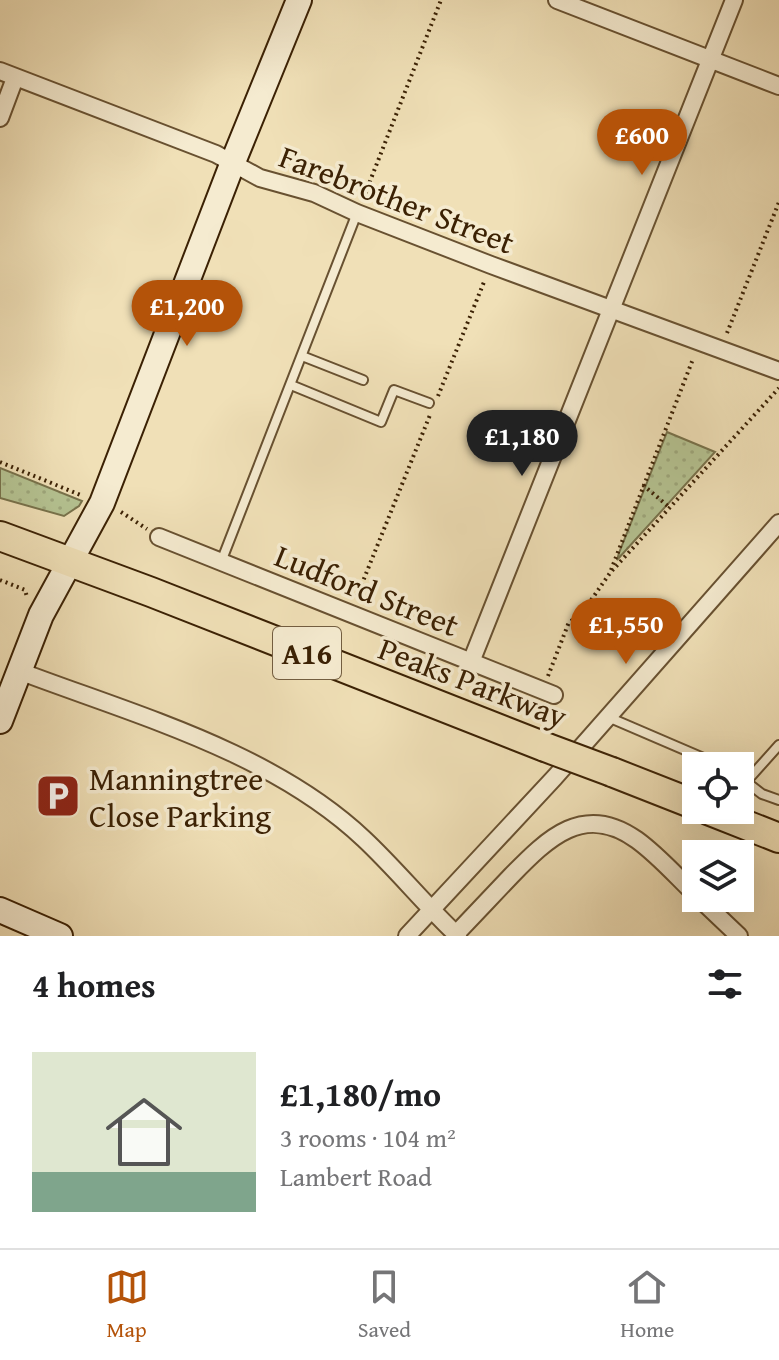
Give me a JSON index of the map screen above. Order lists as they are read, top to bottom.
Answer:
{
  "streets": {
    "highway": ["A16", "Peaks Parkway"],
    "street": ["Farebrother Street", "Ludford Street"]
  },
  "places": {
    "parking": ["Manningtree Close Parking"]
  },
  "page": {
    "price": [
      "£600",
      "£1,200",
      "£1,180",
      "£1,550"
    ],
    "heading": "4 homes",
    "list": [
      {
        "name": "£1,180/mo",
        "note": "3 rooms · 104 m² · Lambert Road"
      }
    ],
    "tabs": ["Map", "Saved", "Home"]
  }
}
